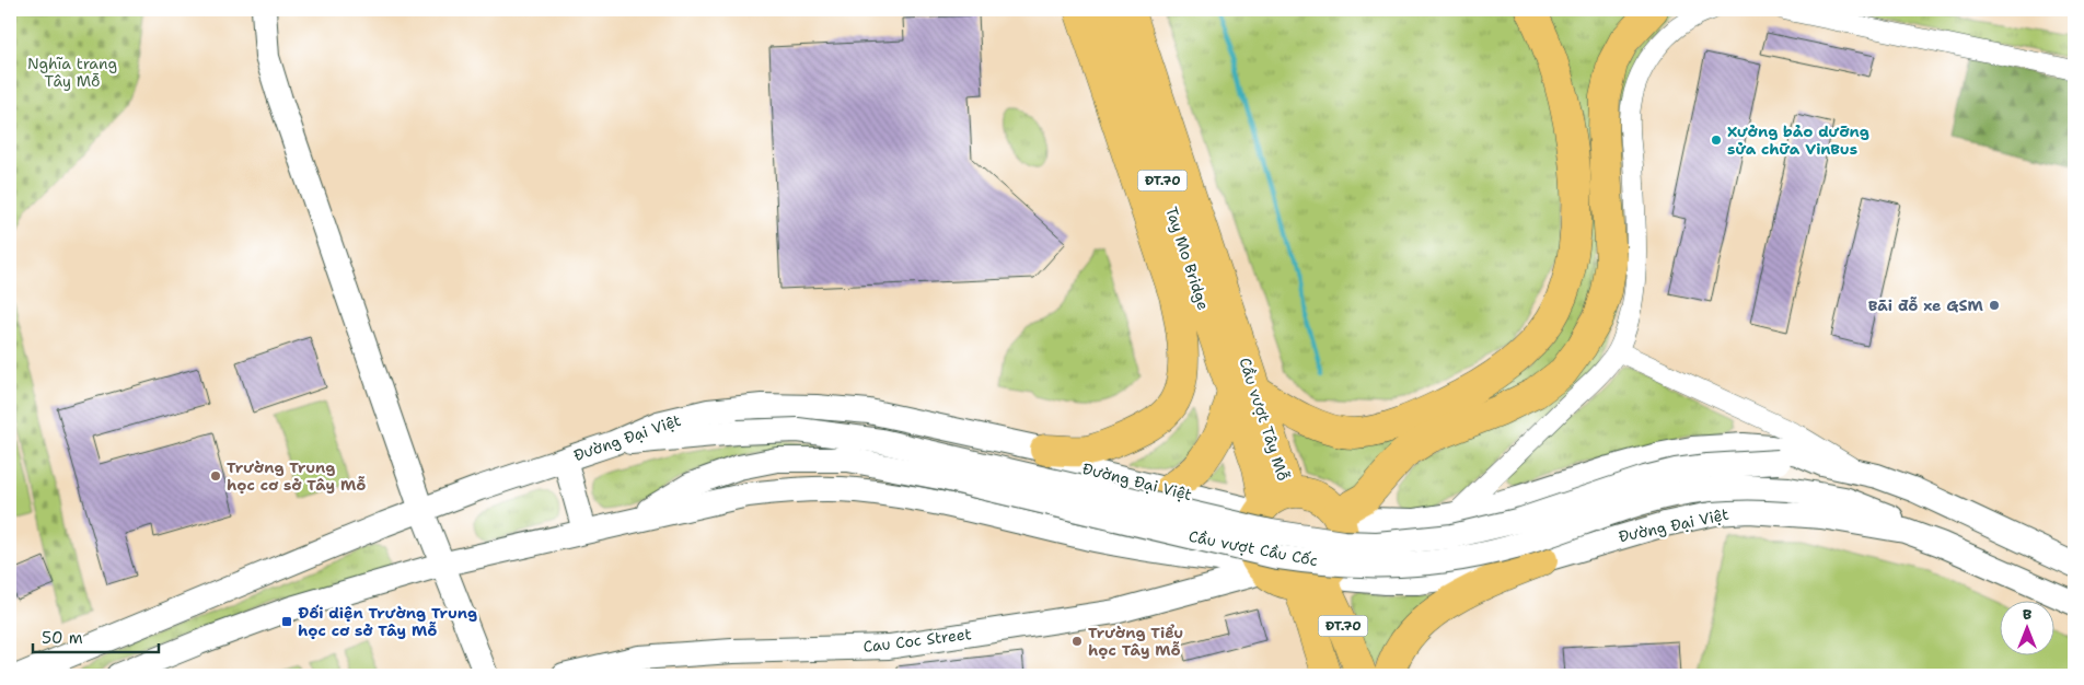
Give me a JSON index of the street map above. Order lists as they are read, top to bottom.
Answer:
{
  "streets": {
    "main road": ["ĐT.70", "Tay Mo Bridge", "Cầu vượt Tây Mỗ"],
    "street": ["Đường Đại Việt", "Cầu vượt Cầu Cốc", "Cau Coc Street"]
  },
  "crossings": [
    ["ĐT.70", "Cầu vượt Tây Mỗ"],
    ["ĐT.70", "Đường Đại Việt"],
    ["ĐT.70", "Cau Coc Street"],
    ["Tay Mo Bridge", "Cầu vượt Tây Mỗ"],
    ["Cầu vượt Tây Mỗ", "Đường Đại Việt"],
    ["Cầu vượt Tây Mỗ", "Cau Coc Street"],
    ["Đường Đại Việt", "Cầu vượt Cầu Cốc"],
    ["Đường Đại Việt", "Cau Coc Street"]
  ],
  "parks": ["Nghĩa trang Tây Mỗ"],
  "places": {
    "other": [
      "Xưởng bảo dưỡng sửa chữa VinBus",
      "Bãi đỗ xe GSM",
      "Trường Trung học cơ sở Tây Mỗ",
      "Trường Tiểu học Tây Mỗ"
    ],
    "transit": ["Đối diện Trường Trung học cơ sở Tây Mỗ"]
  },
  "scale_bar": "50 m",
  "north": "top"
}
